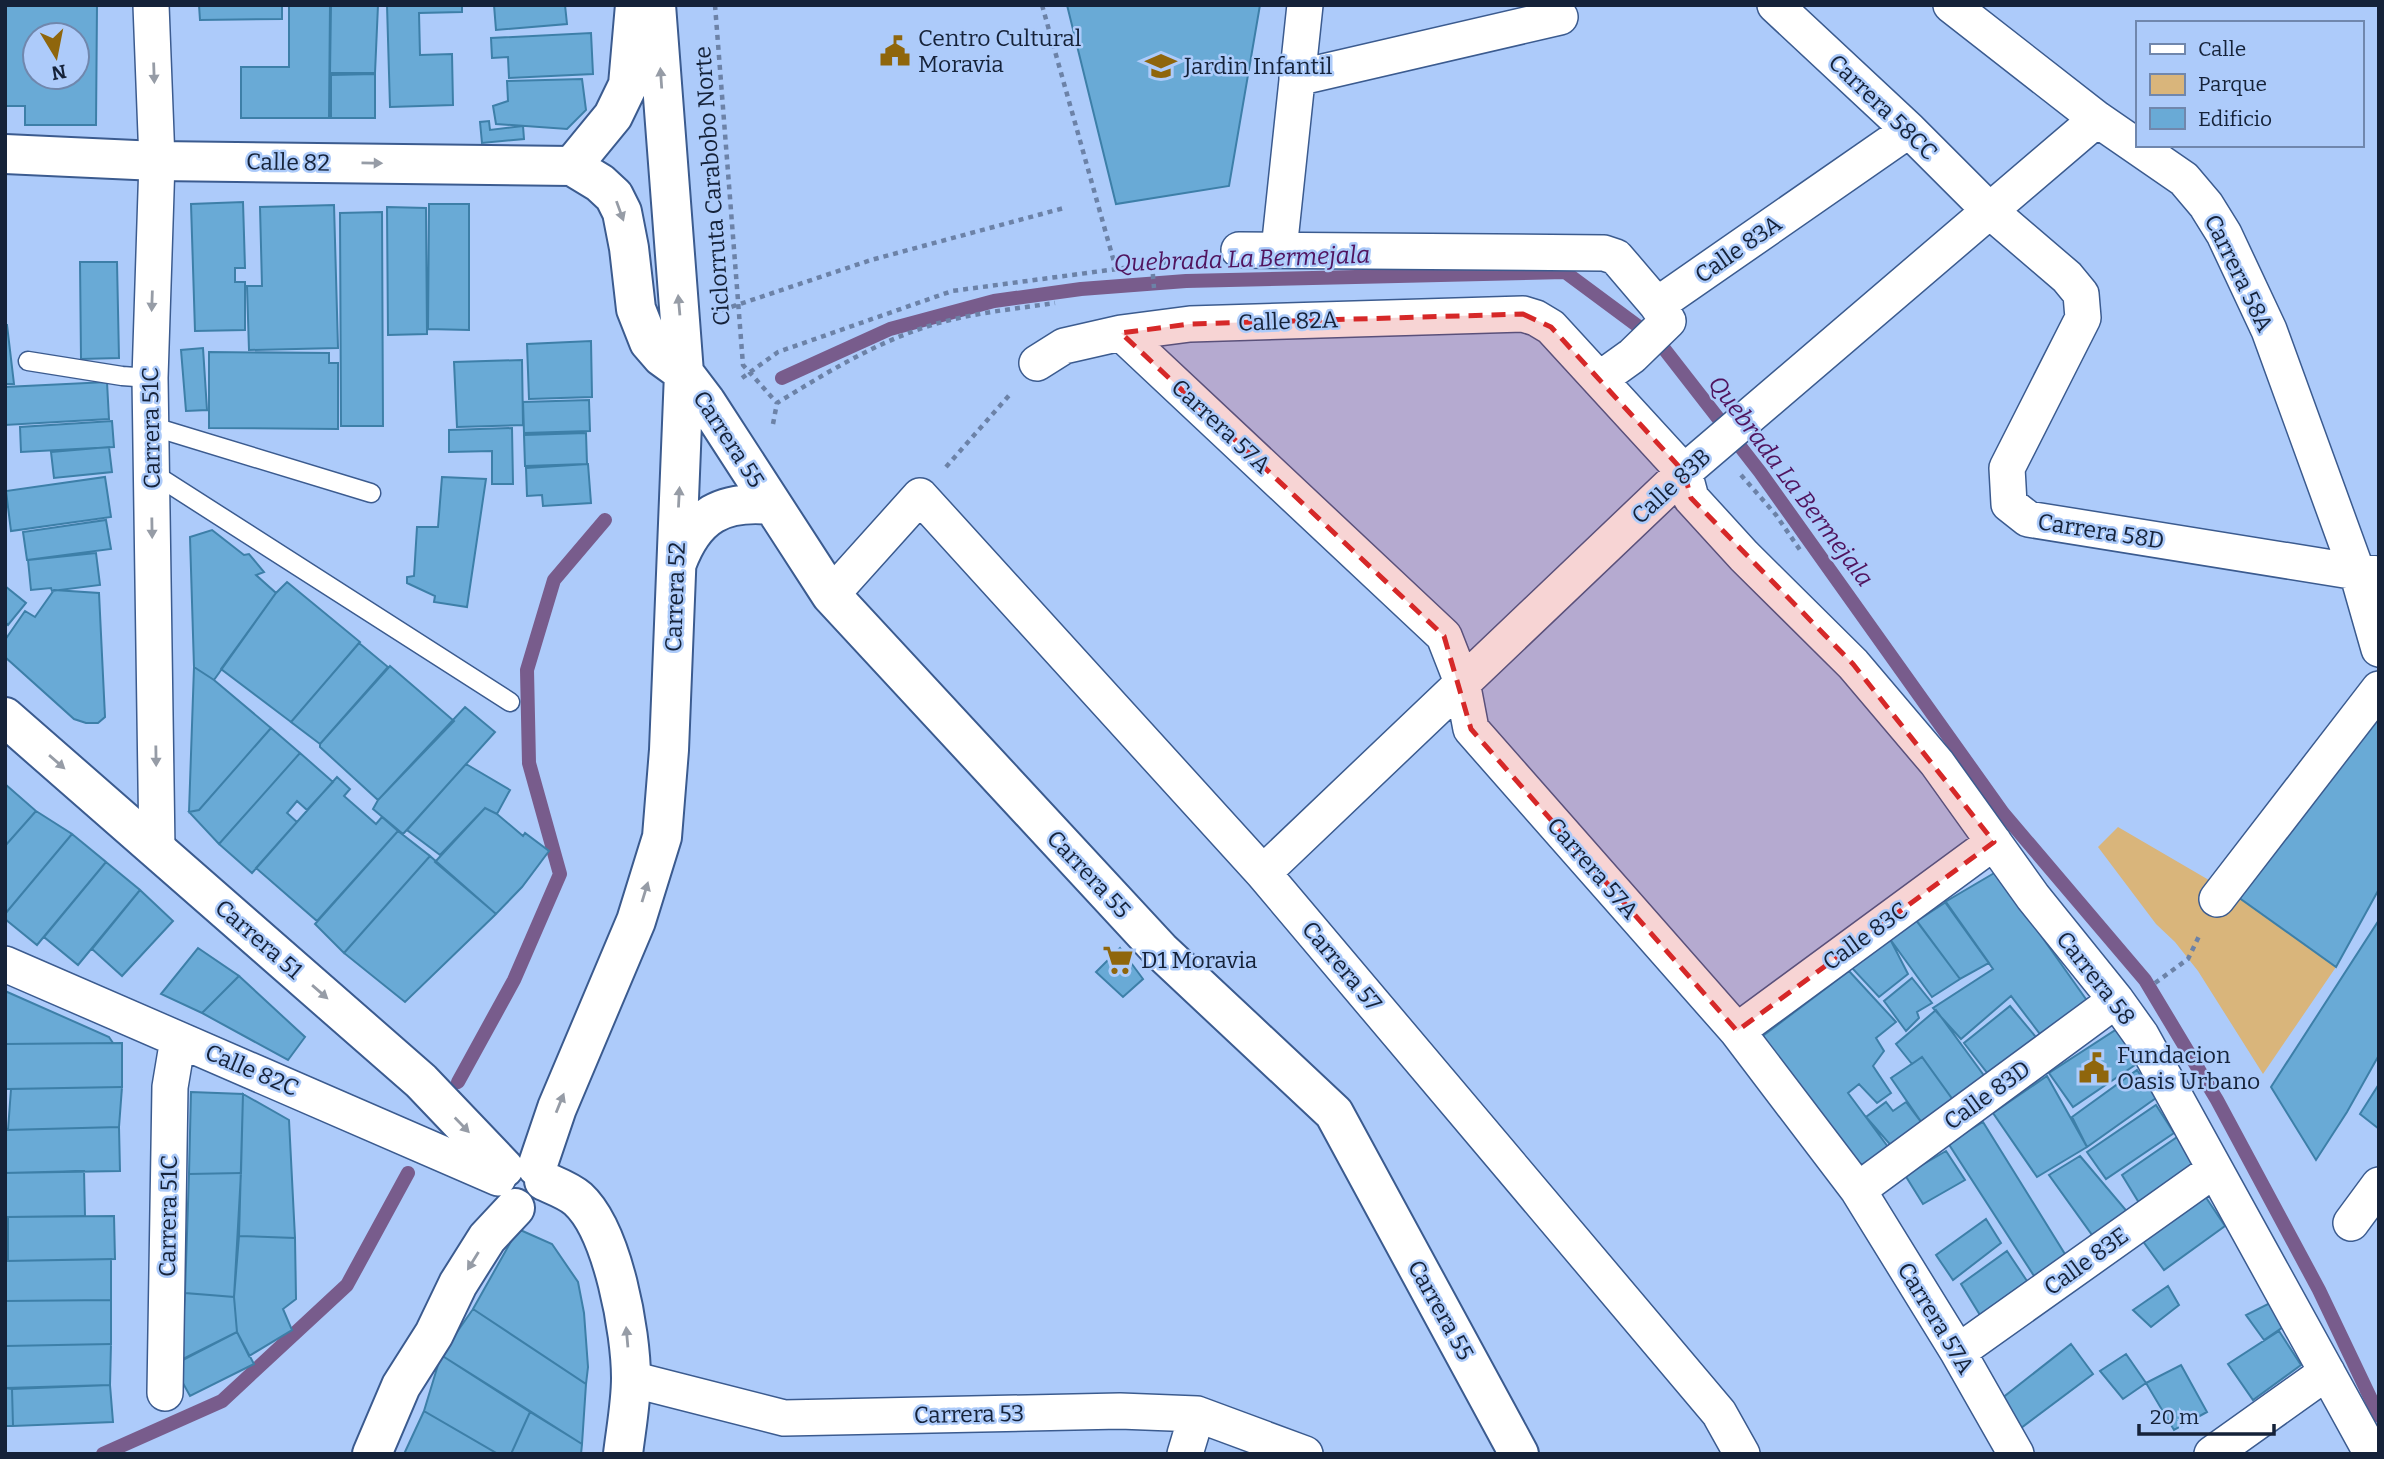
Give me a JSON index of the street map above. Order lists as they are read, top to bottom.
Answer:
{
  "streets": {
    "street": [
      "Carrera 58CC",
      "Calle 82",
      "Calle 83A",
      "Carrera 58A",
      "Calle 82A",
      "Carrera 57A",
      "Carrera 51C",
      "Carrera 55",
      "Calle 83B",
      "Carrera 58D",
      "Carrera 52",
      "Calle 83C",
      "Carrera 51",
      "Carrera 57",
      "Carrera 58",
      "Calle 82C",
      "Calle 83D",
      "Calle 83E",
      "Carrera 53"
    ],
    "path": ["Ciclorruta Carabobo Norte"]
  },
  "crossings": [
    ["Carrera 58CC", "Calle 83A"],
    ["Carrera 58CC", "Calle 83B"],
    ["Carrera 58CC", "Carrera 58D"],
    ["Calle 82", "Carrera 51C"],
    ["Calle 83A", "Calle 82A"],
    ["Carrera 58A", "Calle 83B"],
    ["Carrera 58A", "Carrera 58D"],
    ["Calle 82A", "Carrera 57A"],
    ["Calle 82A", "Calle 83B"],
    ["Calle 82A", "Carrera 58"],
    ["Carrera 57A", "Calle 83B"],
    ["Carrera 57A", "Calle 83C"],
    ["Carrera 57A", "Calle 83D"],
    ["Carrera 57A", "Calle 83E"],
    ["Carrera 51C", "Carrera 51"],
    ["Carrera 51C", "Calle 82C"],
    ["Carrera 55", "Carrera 52"],
    ["Calle 83B", "Carrera 58D"],
    ["Calle 83B", "Carrera 57"],
    ["Carrera 52", "Carrera 51"],
    ["Carrera 52", "Calle 82C"],
    ["Calle 83C", "Carrera 58"],
    ["Carrera 51", "Calle 82C"],
    ["Carrera 58", "Calle 83D"],
    ["Carrera 58", "Calle 83E"]
  ],
  "one_way": [
    "Calle 82",
    "Carrera 51C",
    "Carrera 52",
    "Carrera 51"
  ],
  "water": ["Quebrada La Bermejala"],
  "places": {
    "public building": ["Centro Cultural Moravia", "Fundacion Oasis Urbano"],
    "school or university": ["Jardin Infantil"],
    "supermarket": ["D1 Moravia"]
  },
  "legend": ["Calle", "Parque", "Edificio"],
  "scale_bar": "20 m",
  "north": "bottom"
}
